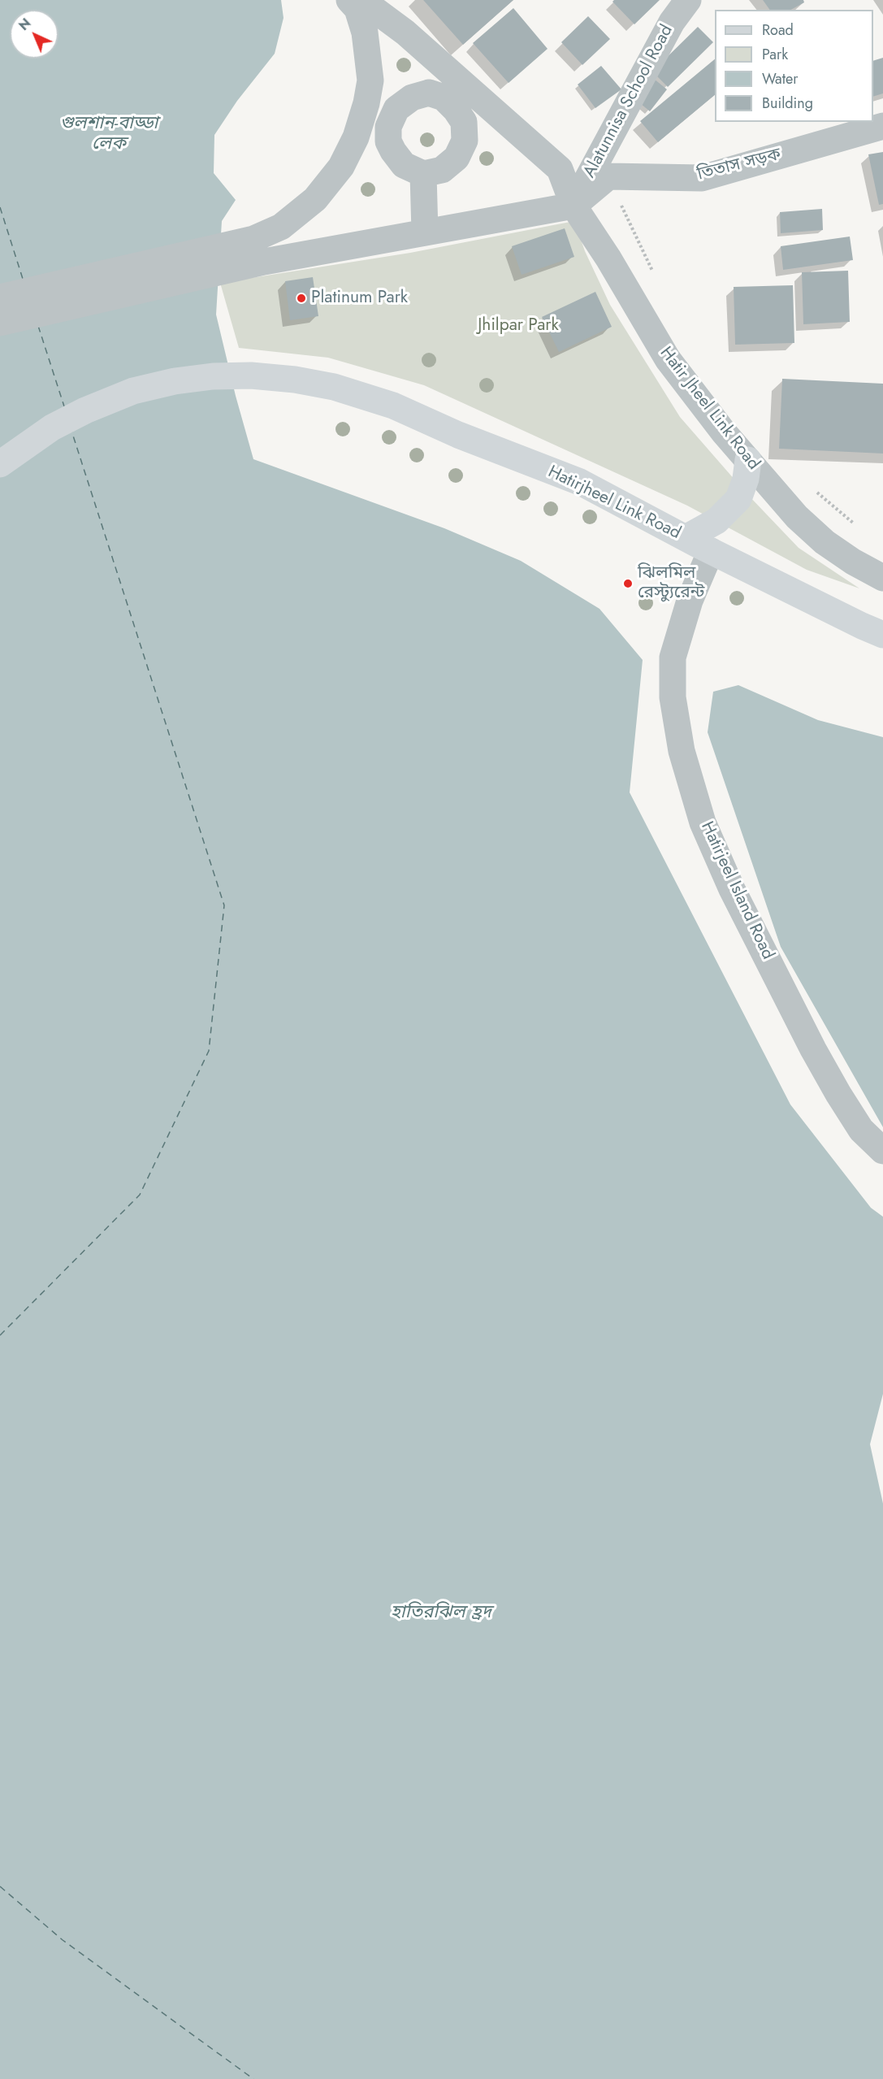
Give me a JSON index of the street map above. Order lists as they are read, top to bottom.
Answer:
{
  "streets": {
    "main road": ["Hatirjheel Link Road"],
    "street": [
      "Alatunnisa School Road",
      "তিতাস সড়ক",
      "Hatir Jheel Link Road",
      "Hatirjeel Island Road"
    ]
  },
  "crossings": [
    ["Alatunnisa School Road", "তিতাস সড়ক"],
    ["Alatunnisa School Road", "Hatir Jheel Link Road"],
    ["তিতাস সড়ক", "Hatir Jheel Link Road"],
    ["Hatirjheel Link Road", "Hatirjeel Island Road"]
  ],
  "water": ["গুলশান-বাড্ডা লেক", "হাতিরঝিল হ্রদ"],
  "parks": ["Jhilpar Park"],
  "places": ["Platinum Park", "ঝিলমিল রেস্ট্যুরেন্ট"],
  "legend": [
    "Road",
    "Park",
    "Water",
    "Building"
  ],
  "north": "top left"
}
